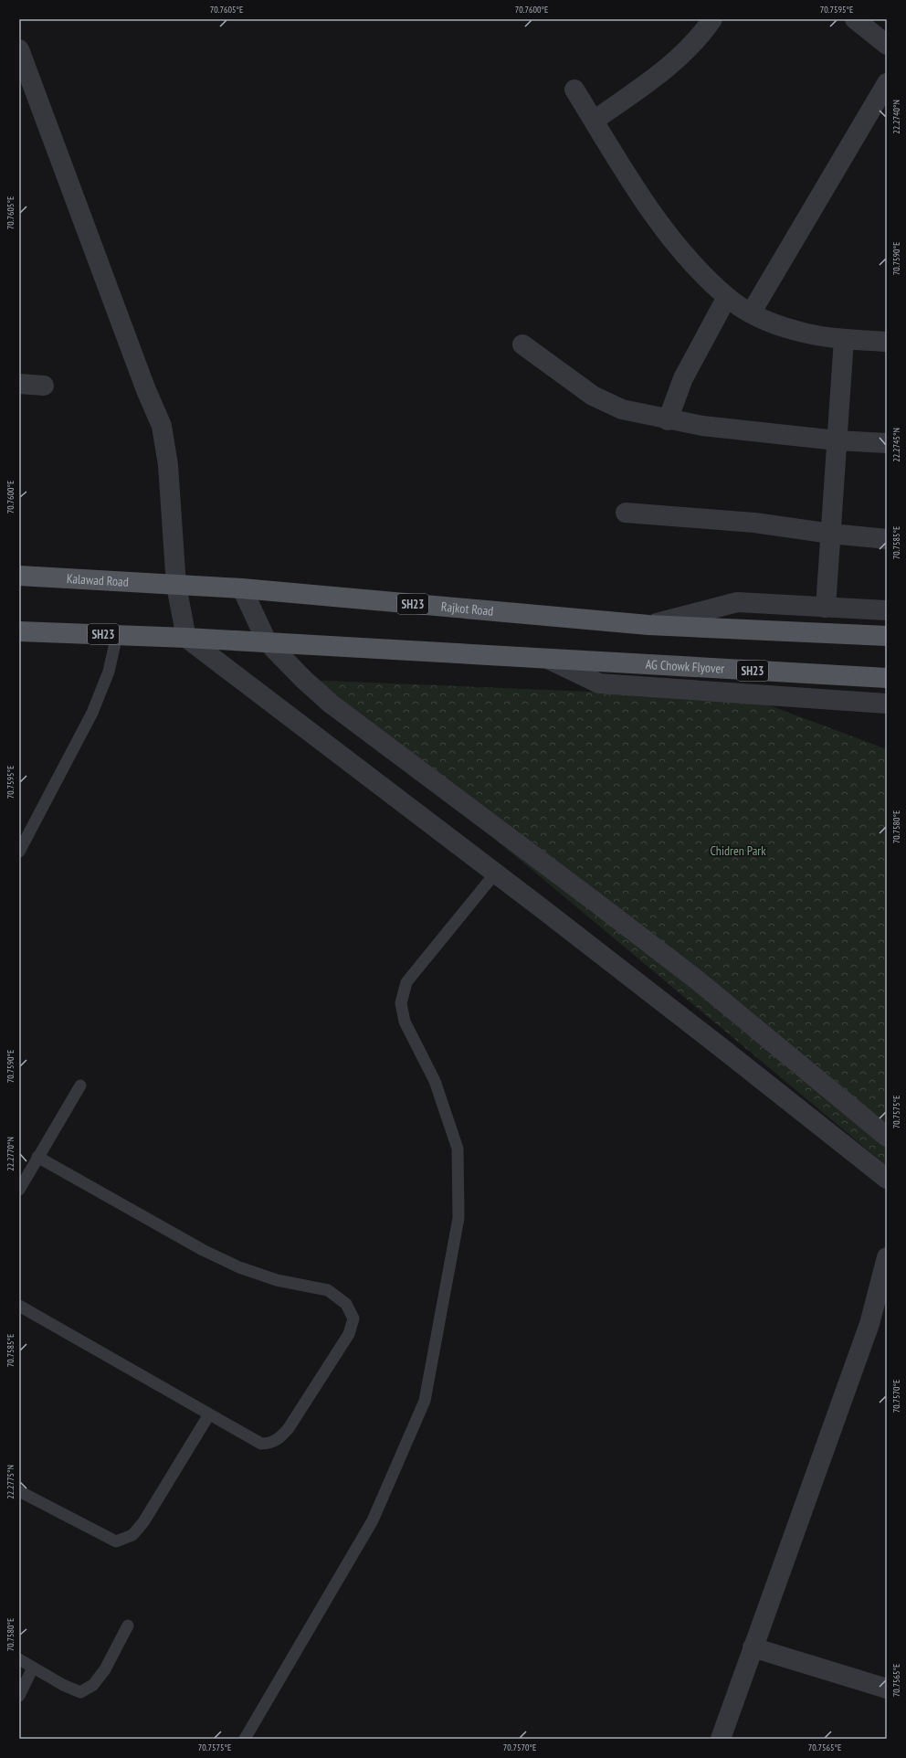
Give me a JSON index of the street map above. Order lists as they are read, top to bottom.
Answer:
{
  "streets": {
    "main road": [
      "Kalawad Road",
      "SH23",
      "Rajkot Road",
      "AG Chowk Flyover"
    ]
  },
  "crossings": [
    ["Kalawad Road", "Rajkot Road"],
    ["SH23", "Rajkot Road"],
    ["SH23", "AG Chowk Flyover"]
  ],
  "parks": ["Chidren Park"],
  "coordinates": [
    "70.7605°E",
    "70.7600°E",
    "70.7595°E",
    "22.2740°N",
    "70.7590°E",
    "22.2745°N",
    "70.7585°E",
    "70.7580°E",
    "70.7575°E",
    "22.2770°N",
    "70.7570°E",
    "22.2775°N",
    "70.7565°E"
  ]
}
